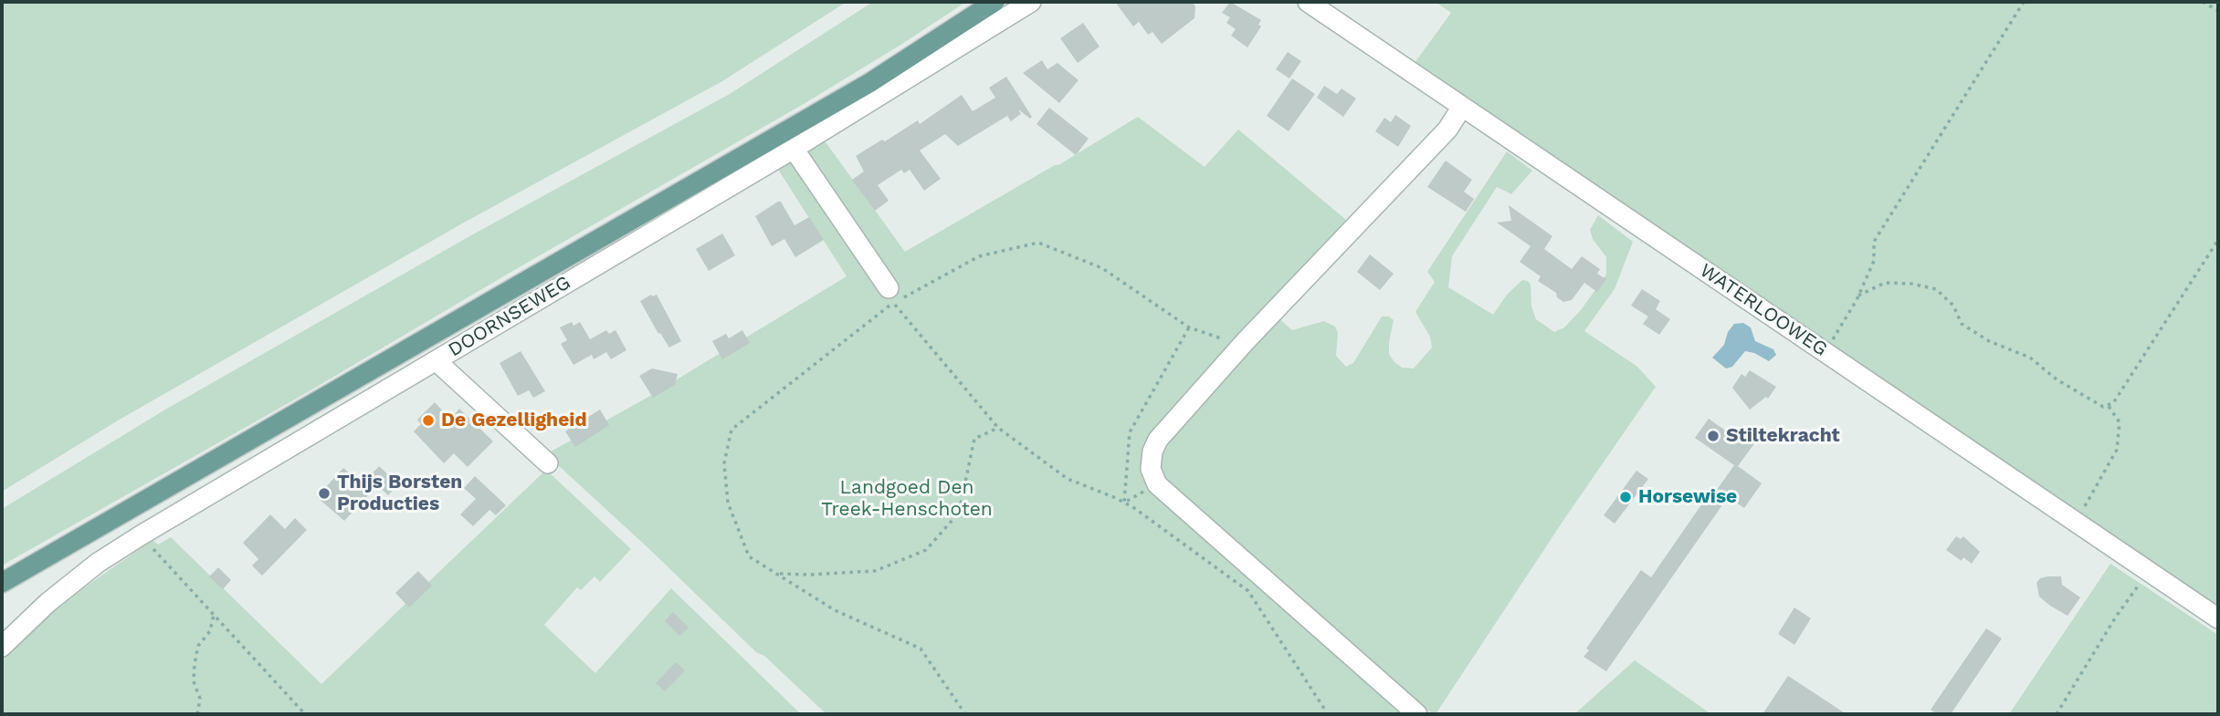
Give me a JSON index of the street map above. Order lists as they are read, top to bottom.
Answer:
{
  "streets": {
    "main road": ["DOORNSEWEG"],
    "street": ["WATERLOOWEG"]
  },
  "parks": ["Landgoed Den Treek-Henschoten"],
  "places": [
    "De Gezelligheid",
    "Stiltekracht",
    "Thijs Borsten Producties",
    "Horsewise"
  ]
}
